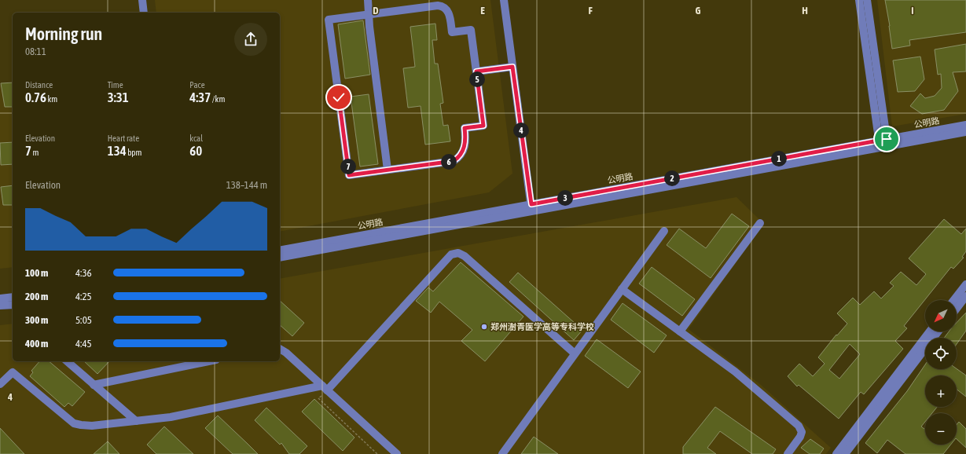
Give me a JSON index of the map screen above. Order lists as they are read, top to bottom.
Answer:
{
  "streets": {
    "street": ["公明路"]
  },
  "places": ["郑州澍青医学高等专科学校"],
  "north": "bottom left",
  "page": {
    "heading": ["Morning run", "08:11"],
    "stats": [
      ["Distance", "0.76 km"],
      ["Time", "3:31"],
      ["Pace", "4:37 /km"],
      ["Elevation", "7 m"],
      ["Heart rate", "134 bpm"],
      ["kcal", "60"]
    ],
    "pins": [
      "5",
      "4",
      "1",
      "6",
      "7",
      "2",
      "3"
    ],
    "chart": ["Elevation", "138–144 m"],
    "list": [
      {
        "name": "100 m",
        "note": "4:36"
      },
      {
        "name": "200 m",
        "note": "4:25"
      },
      {
        "name": "300 m",
        "note": "5:05"
      },
      {
        "name": "400 m",
        "note": "4:45"
      }
    ],
    "map_buttons": ["+", "−"]
  },
  "grid": {
    "columns": [
      "D",
      "E",
      "F",
      "G",
      "H",
      "I"
    ],
    "rows": ["4"]
  }
}
